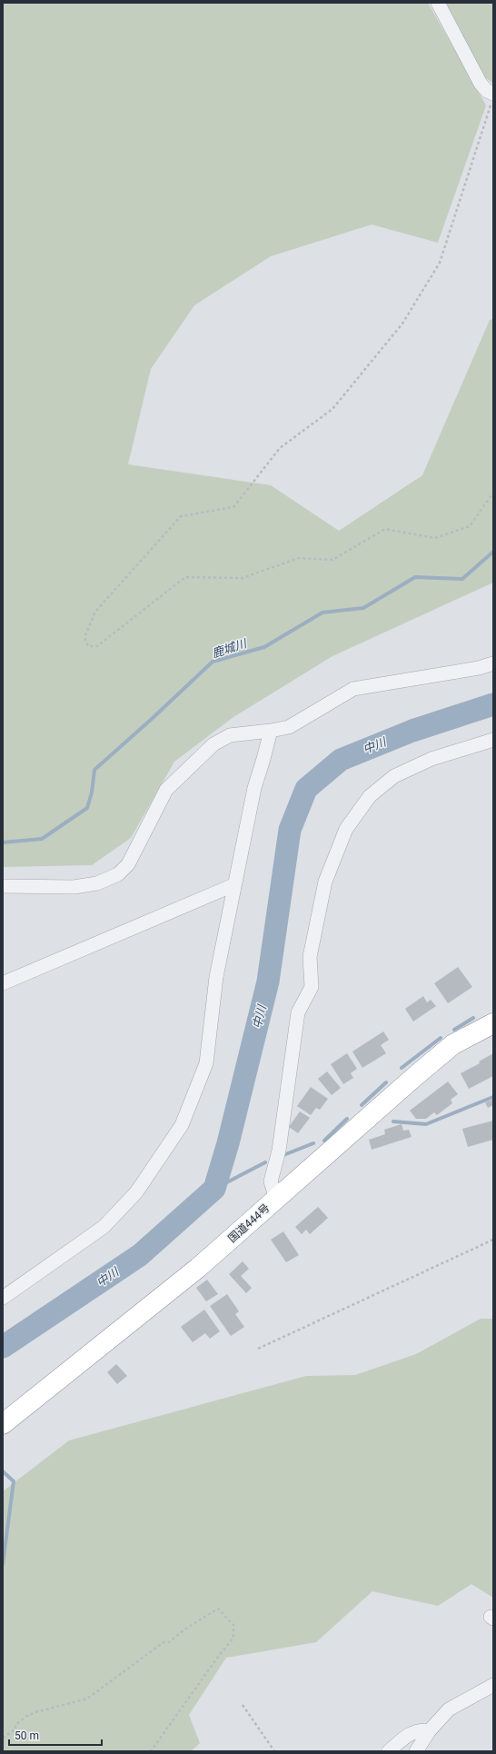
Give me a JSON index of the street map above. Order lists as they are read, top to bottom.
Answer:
{
  "streets": {
    "highway": ["国道444号"]
  },
  "water": ["鹿城川", "中川"],
  "scale_bar": "50 m"
}
